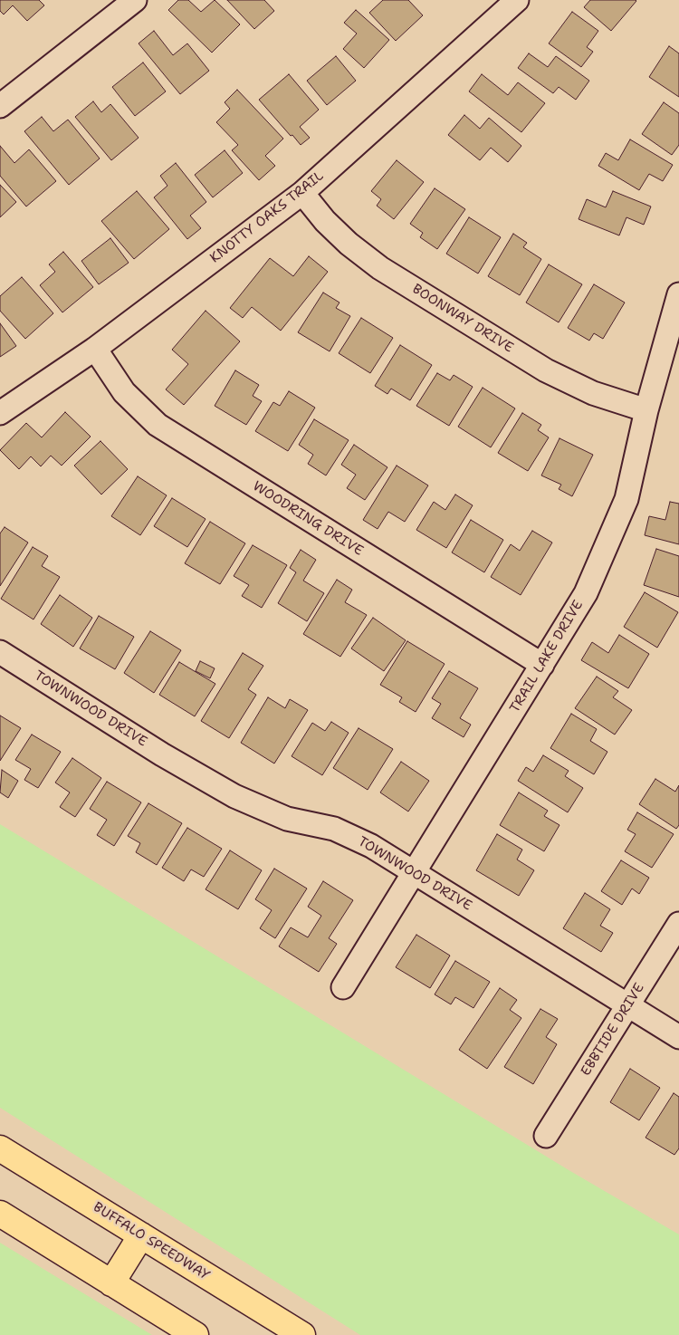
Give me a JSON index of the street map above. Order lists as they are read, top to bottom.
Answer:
{
  "streets": {
    "main road": ["BUFFALO SPEEDWAY"],
    "street": [
      "KNOTTY OAKS TRAIL",
      "BOONWAY DRIVE",
      "WOODRING DRIVE",
      "TRAIL LAKE DRIVE",
      "TOWNWOOD DRIVE",
      "EBBTIDE DRIVE"
    ]
  },
  "crossings": [
    ["KNOTTY OAKS TRAIL", "BOONWAY DRIVE"],
    ["KNOTTY OAKS TRAIL", "WOODRING DRIVE"],
    ["BOONWAY DRIVE", "TRAIL LAKE DRIVE"],
    ["WOODRING DRIVE", "TRAIL LAKE DRIVE"],
    ["TRAIL LAKE DRIVE", "TOWNWOOD DRIVE"],
    ["TOWNWOOD DRIVE", "EBBTIDE DRIVE"]
  ]
}
